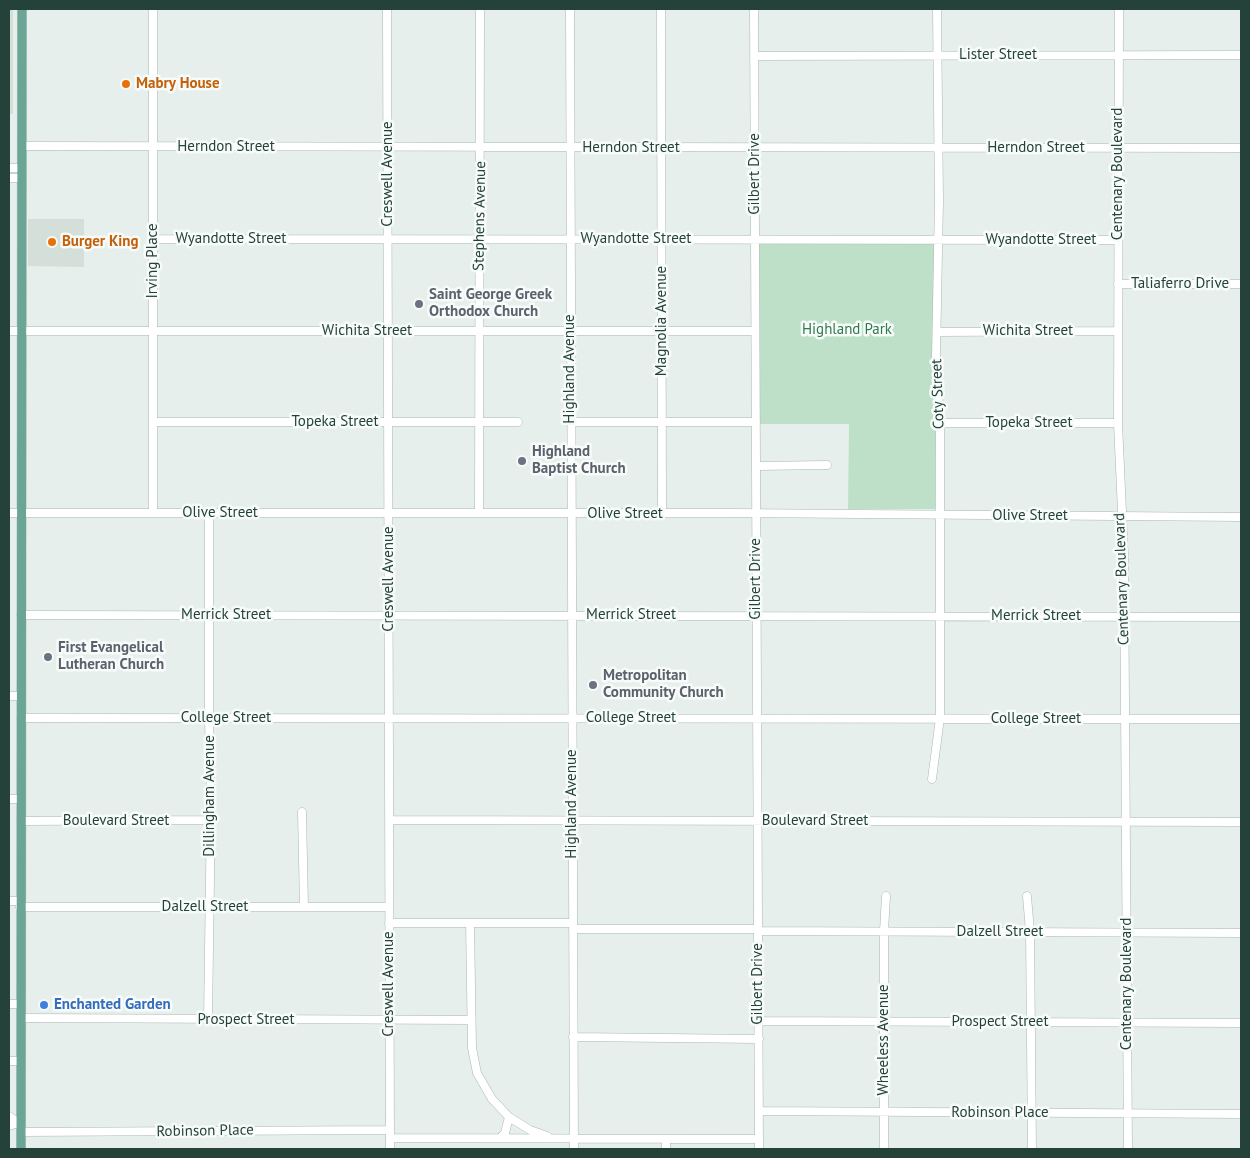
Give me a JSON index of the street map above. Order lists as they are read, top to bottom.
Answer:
{
  "streets": {
    "street": [
      "Lister Street",
      "Herndon Street",
      "Creswell Avenue",
      "Gilbert Drive",
      "Centenary Boulevard",
      "Stephens Avenue",
      "Wyandotte Street",
      "Irving Place",
      "Taliaferro Drive",
      "Magnolia Avenue",
      "Wichita Street",
      "Highland Avenue",
      "Coty Street",
      "Topeka Street",
      "Olive Street",
      "Merrick Street",
      "College Street",
      "Dillingham Avenue",
      "Boulevard Street",
      "Dalzell Street",
      "Prospect Street",
      "Wheeless Avenue",
      "Robinson Place"
    ]
  },
  "crossings": [
    ["Lister Street", "Gilbert Drive"],
    ["Lister Street", "Centenary Boulevard"],
    ["Lister Street", "Coty Street"],
    ["Herndon Street", "Creswell Avenue"],
    ["Herndon Street", "Gilbert Drive"],
    ["Herndon Street", "Centenary Boulevard"],
    ["Herndon Street", "Stephens Avenue"],
    ["Herndon Street", "Irving Place"],
    ["Herndon Street", "Magnolia Avenue"],
    ["Herndon Street", "Highland Avenue"],
    ["Herndon Street", "Coty Street"],
    ["Creswell Avenue", "Wyandotte Street"],
    ["Creswell Avenue", "Wichita Street"],
    ["Creswell Avenue", "Topeka Street"],
    ["Creswell Avenue", "Olive Street"],
    ["Creswell Avenue", "Merrick Street"],
    ["Creswell Avenue", "College Street"],
    ["Creswell Avenue", "Boulevard Street"],
    ["Creswell Avenue", "Dalzell Street"],
    ["Creswell Avenue", "Prospect Street"],
    ["Creswell Avenue", "Robinson Place"],
    ["Gilbert Drive", "Wyandotte Street"],
    ["Gilbert Drive", "Wichita Street"],
    ["Gilbert Drive", "Olive Street"],
    ["Gilbert Drive", "Merrick Street"],
    ["Gilbert Drive", "College Street"],
    ["Gilbert Drive", "Boulevard Street"],
    ["Gilbert Drive", "Dalzell Street"],
    ["Gilbert Drive", "Prospect Street"],
    ["Gilbert Drive", "Robinson Place"],
    ["Centenary Boulevard", "Wyandotte Street"],
    ["Centenary Boulevard", "Taliaferro Drive"],
    ["Centenary Boulevard", "Wichita Street"],
    ["Centenary Boulevard", "Topeka Street"],
    ["Centenary Boulevard", "Olive Street"],
    ["Centenary Boulevard", "Merrick Street"],
    ["Centenary Boulevard", "College Street"],
    ["Centenary Boulevard", "Boulevard Street"],
    ["Centenary Boulevard", "Dalzell Street"],
    ["Centenary Boulevard", "Prospect Street"],
    ["Centenary Boulevard", "Robinson Place"],
    ["Stephens Avenue", "Wyandotte Street"],
    ["Stephens Avenue", "Wichita Street"],
    ["Stephens Avenue", "Topeka Street"],
    ["Stephens Avenue", "Olive Street"],
    ["Wyandotte Street", "Irving Place"],
    ["Wyandotte Street", "Magnolia Avenue"],
    ["Wyandotte Street", "Highland Avenue"],
    ["Wyandotte Street", "Coty Street"],
    ["Irving Place", "Wichita Street"],
    ["Irving Place", "Topeka Street"],
    ["Irving Place", "Olive Street"],
    ["Magnolia Avenue", "Wichita Street"],
    ["Magnolia Avenue", "Olive Street"],
    ["Wichita Street", "Highland Avenue"],
    ["Wichita Street", "Coty Street"],
    ["Highland Avenue", "Olive Street"],
    ["Highland Avenue", "Merrick Street"],
    ["Highland Avenue", "College Street"],
    ["Highland Avenue", "Boulevard Street"],
    ["Highland Avenue", "Dalzell Street"],
    ["Coty Street", "Topeka Street"],
    ["Coty Street", "Olive Street"],
    ["Coty Street", "Merrick Street"],
    ["Coty Street", "College Street"],
    ["Olive Street", "Dillingham Avenue"],
    ["Merrick Street", "Dillingham Avenue"],
    ["College Street", "Dillingham Avenue"],
    ["Dillingham Avenue", "Boulevard Street"],
    ["Dillingham Avenue", "Dalzell Street"],
    ["Dillingham Avenue", "Prospect Street"],
    ["Dalzell Street", "Wheeless Avenue"],
    ["Prospect Street", "Wheeless Avenue"],
    ["Wheeless Avenue", "Robinson Place"]
  ],
  "parks": ["Highland Park"],
  "places": [
    "Mabry House",
    "Burger King",
    "Saint George Greek Orthodox Church",
    "Highland Baptist Church",
    "First Evangelical Lutheran Church",
    "Metropolitan Community Church",
    "Enchanted Garden"
  ]
}
